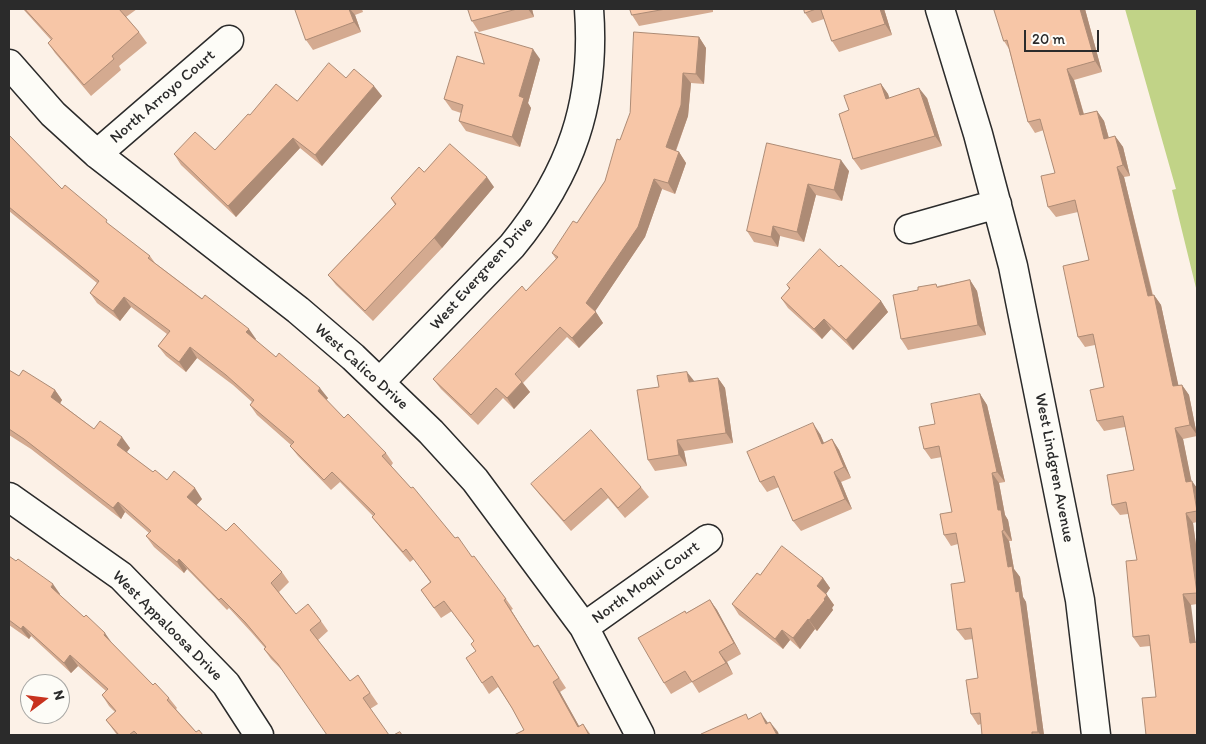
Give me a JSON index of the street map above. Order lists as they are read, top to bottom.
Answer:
{
  "streets": {
    "street": [
      "North Arroyo Court",
      "West Evergreen Drive",
      "West Calico Drive",
      "West Lindgren Avenue",
      "North Moqui Court",
      "West Appaloosa Drive"
    ]
  },
  "crossings": [
    ["North Arroyo Court", "West Calico Drive"],
    ["West Evergreen Drive", "West Calico Drive"],
    ["West Calico Drive", "North Moqui Court"]
  ],
  "scale_bar": "20 m",
  "north": "right"
}
